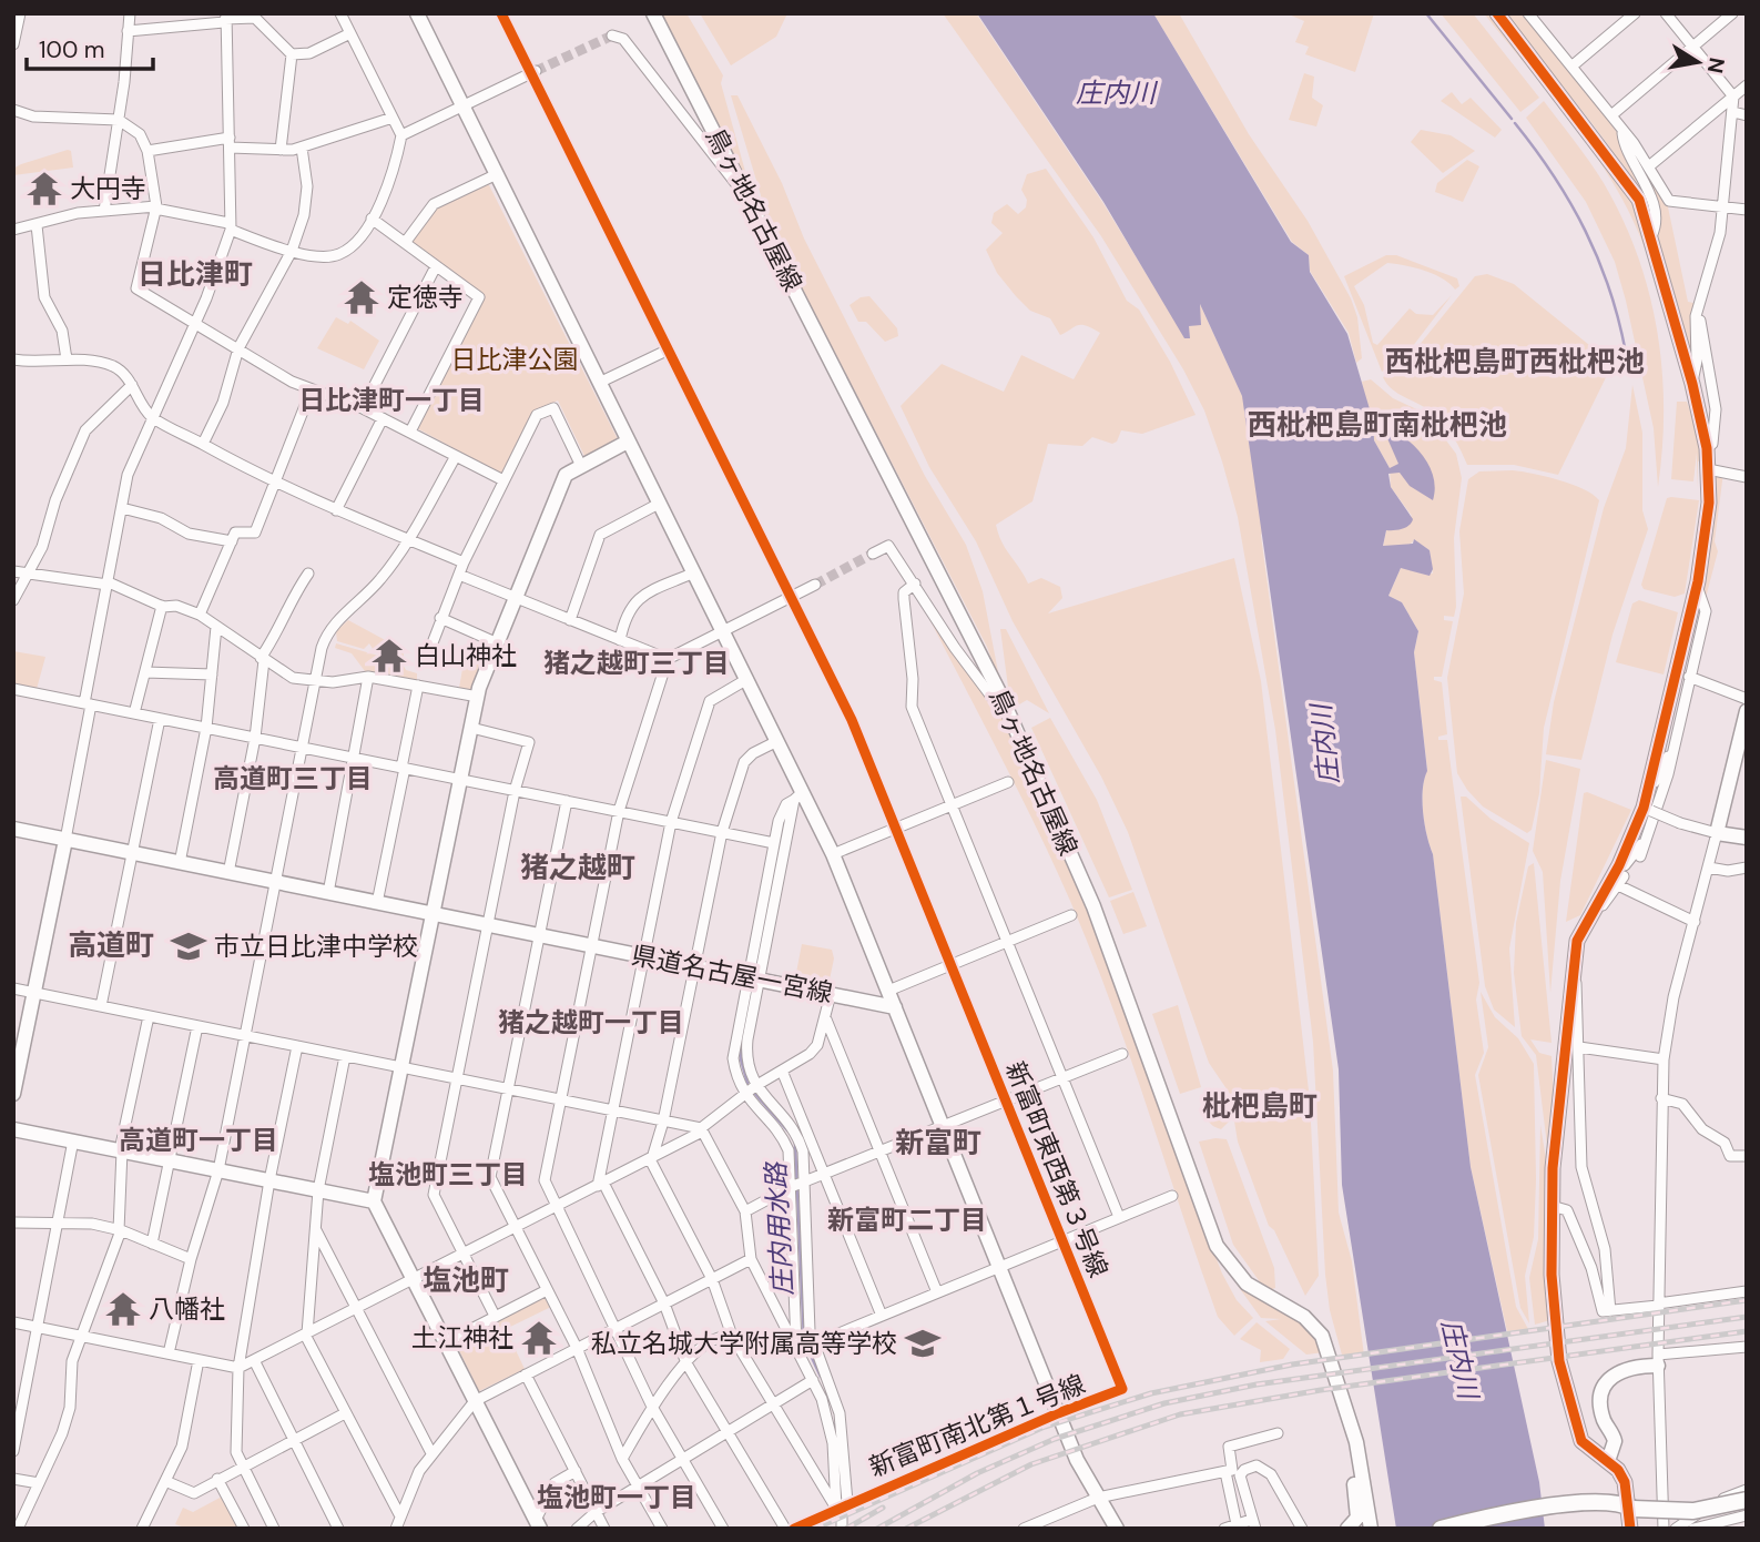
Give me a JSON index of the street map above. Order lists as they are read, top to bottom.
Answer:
{
  "streets": {
    "street": [
      "鳥ヶ地名古屋線",
      "県道名古屋一宮線",
      "新富町東西第３号線",
      "新富町南北第１号線"
    ]
  },
  "crossings": [
    ["新富町東西第３号線", "新富町南北第１号線"]
  ],
  "districts": [
    "日比津町",
    "西枇杷島町西枇杷池",
    "日比津町一丁目",
    "西枇杷島町南枇杷池",
    "猪之越町三丁目",
    "高道町三丁目",
    "猪之越町",
    "高道町",
    "猪之越町一丁目",
    "枇杷島町",
    "高道町一丁目",
    "新富町",
    "塩池町三丁目",
    "新富町二丁目",
    "塩池町",
    "塩池町一丁目"
  ],
  "water": ["庄内川", "庄内用水路"],
  "parks": ["日比津公園"],
  "places": {
    "temple": [
      "大円寺",
      "定徳寺",
      "白山神社",
      "八幡社",
      "土江神社"
    ],
    "school or university": ["市立日比津中学校", "私立名城大学附属高等学校"]
  },
  "scale_bar": "100 m",
  "north": "right"
}
